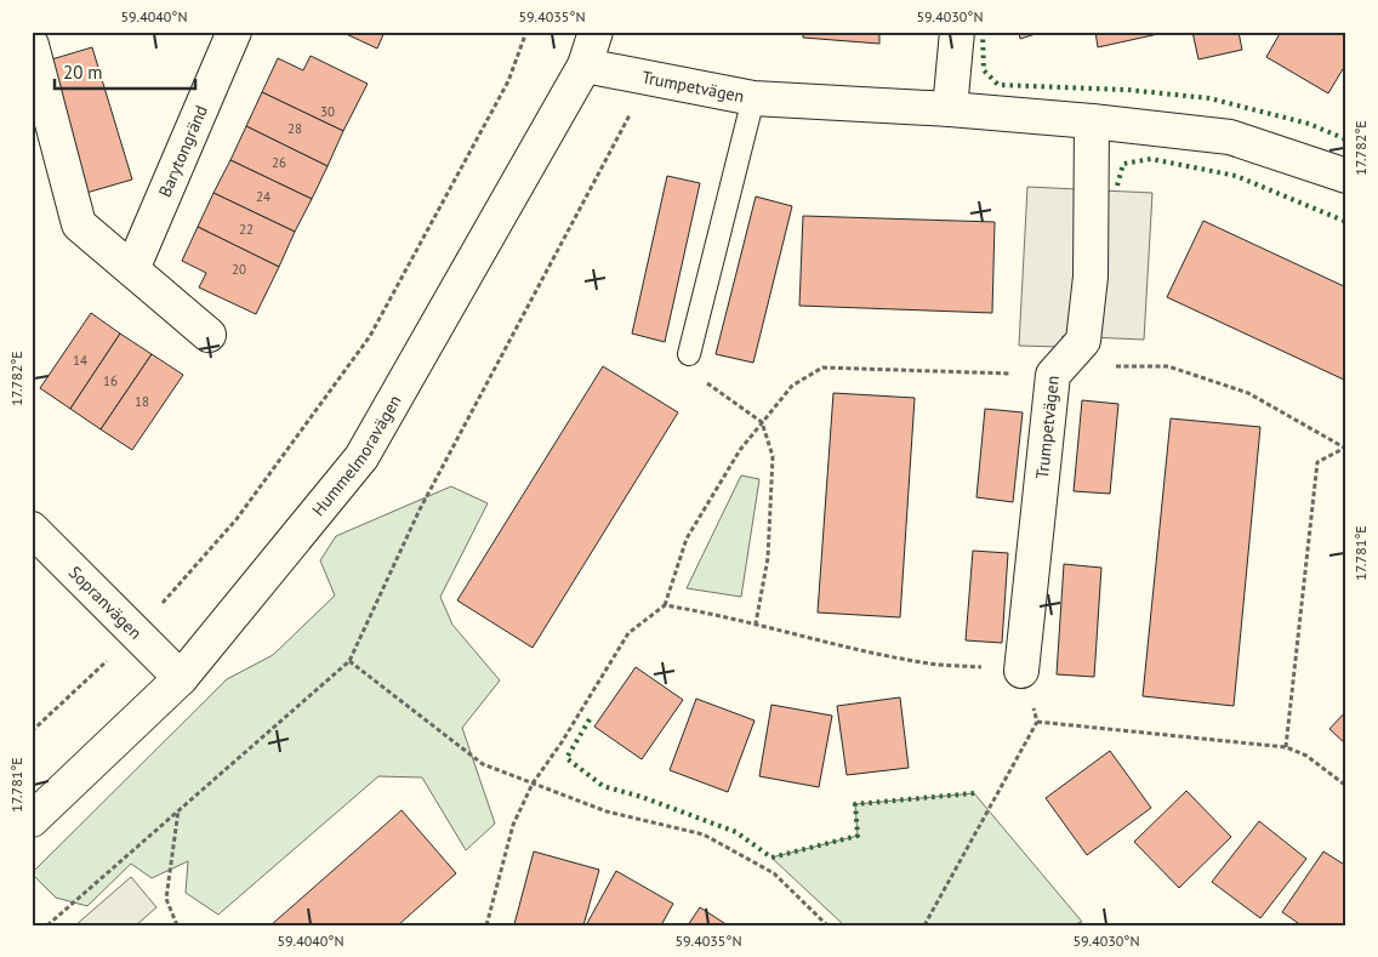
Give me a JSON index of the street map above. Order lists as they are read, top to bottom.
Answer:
{
  "streets": {
    "street": [
      "Trumpetvägen",
      "Barytongränd",
      "Hummelmoravägen",
      "Sopranvägen"
    ]
  },
  "crossings": [
    ["Trumpetvägen", "Hummelmoravägen"],
    ["Hummelmoravägen", "Sopranvägen"]
  ],
  "house_numbers": [
    "30",
    "28",
    "26",
    "24",
    "22",
    "20",
    "14",
    "16",
    "18"
  ],
  "scale_bar": "20 m",
  "coordinates": [
    "59.4040°N",
    "59.4035°N",
    "59.4030°N",
    "17.782°E",
    "17.781°E"
  ]
}
